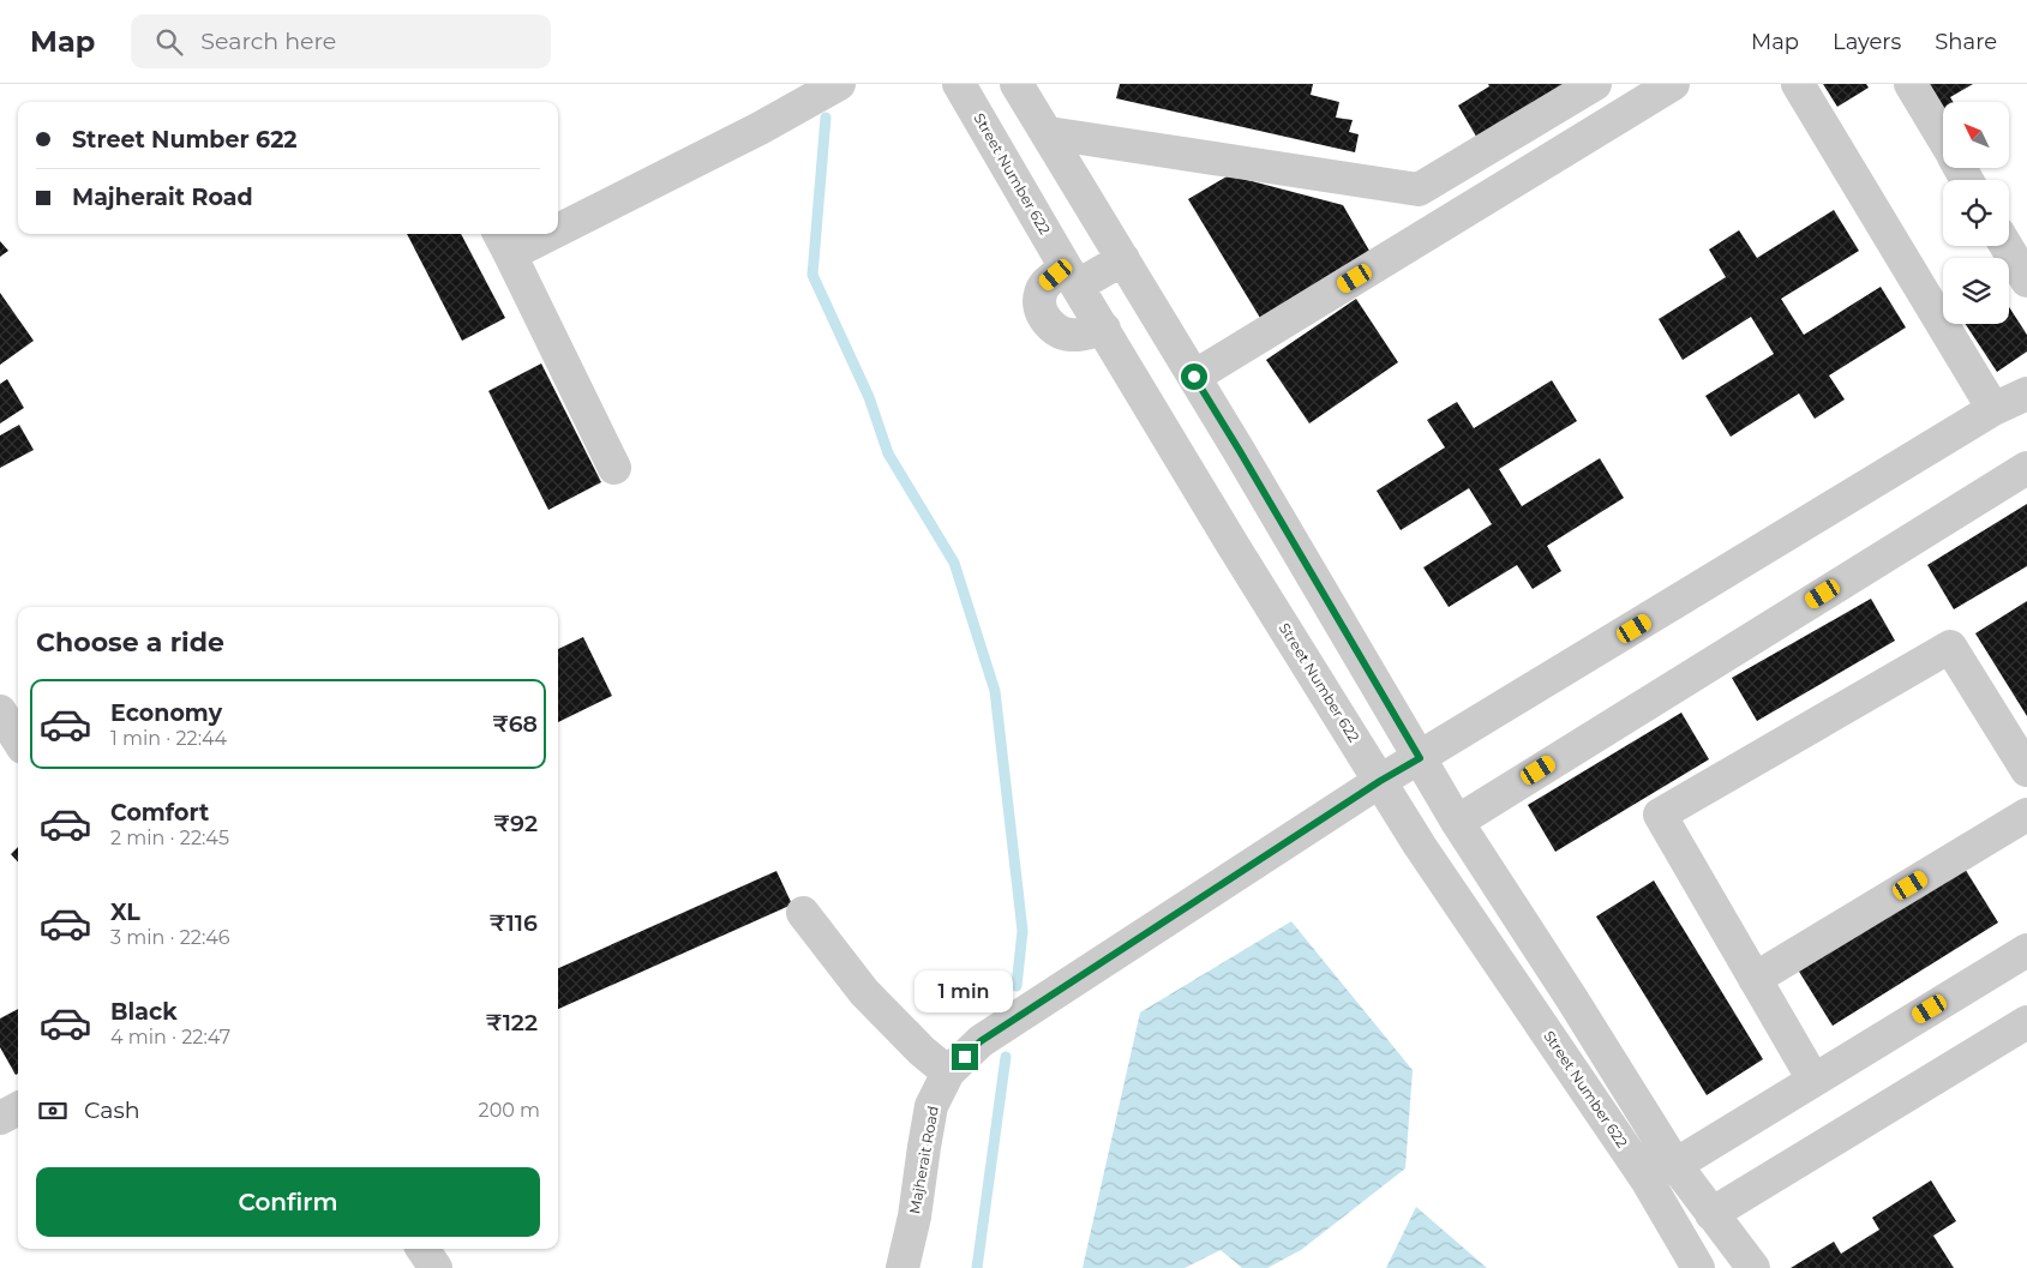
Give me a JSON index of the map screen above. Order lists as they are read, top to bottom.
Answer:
{
  "streets": {
    "street": ["Street Number 622", "Majherait Road"]
  },
  "crossings": [
    ["Street Number 622", "Majherait Road"]
  ],
  "north": "top left",
  "page": {
    "header": "Map",
    "search": "Search here",
    "nav": ["Map", "Layers", "Share"],
    "banner": ["Street Number 622", "Majherait Road"],
    "heading": "Choose a ride",
    "list": [
      {
        "name": "Economy",
        "note": "1 min · 22:44",
        "value": "₹68"
      },
      {
        "name": "Comfort",
        "note": "2 min · 22:45",
        "value": "₹92"
      },
      {
        "name": "XL",
        "note": "3 min · 22:46",
        "value": "₹116"
      },
      {
        "name": "Black",
        "note": "4 min · 22:47",
        "value": "₹122"
      }
    ],
    "bubble": "1 min",
    "pay": ["Cash", "200 m"],
    "buttons": "Confirm"
  }
}
